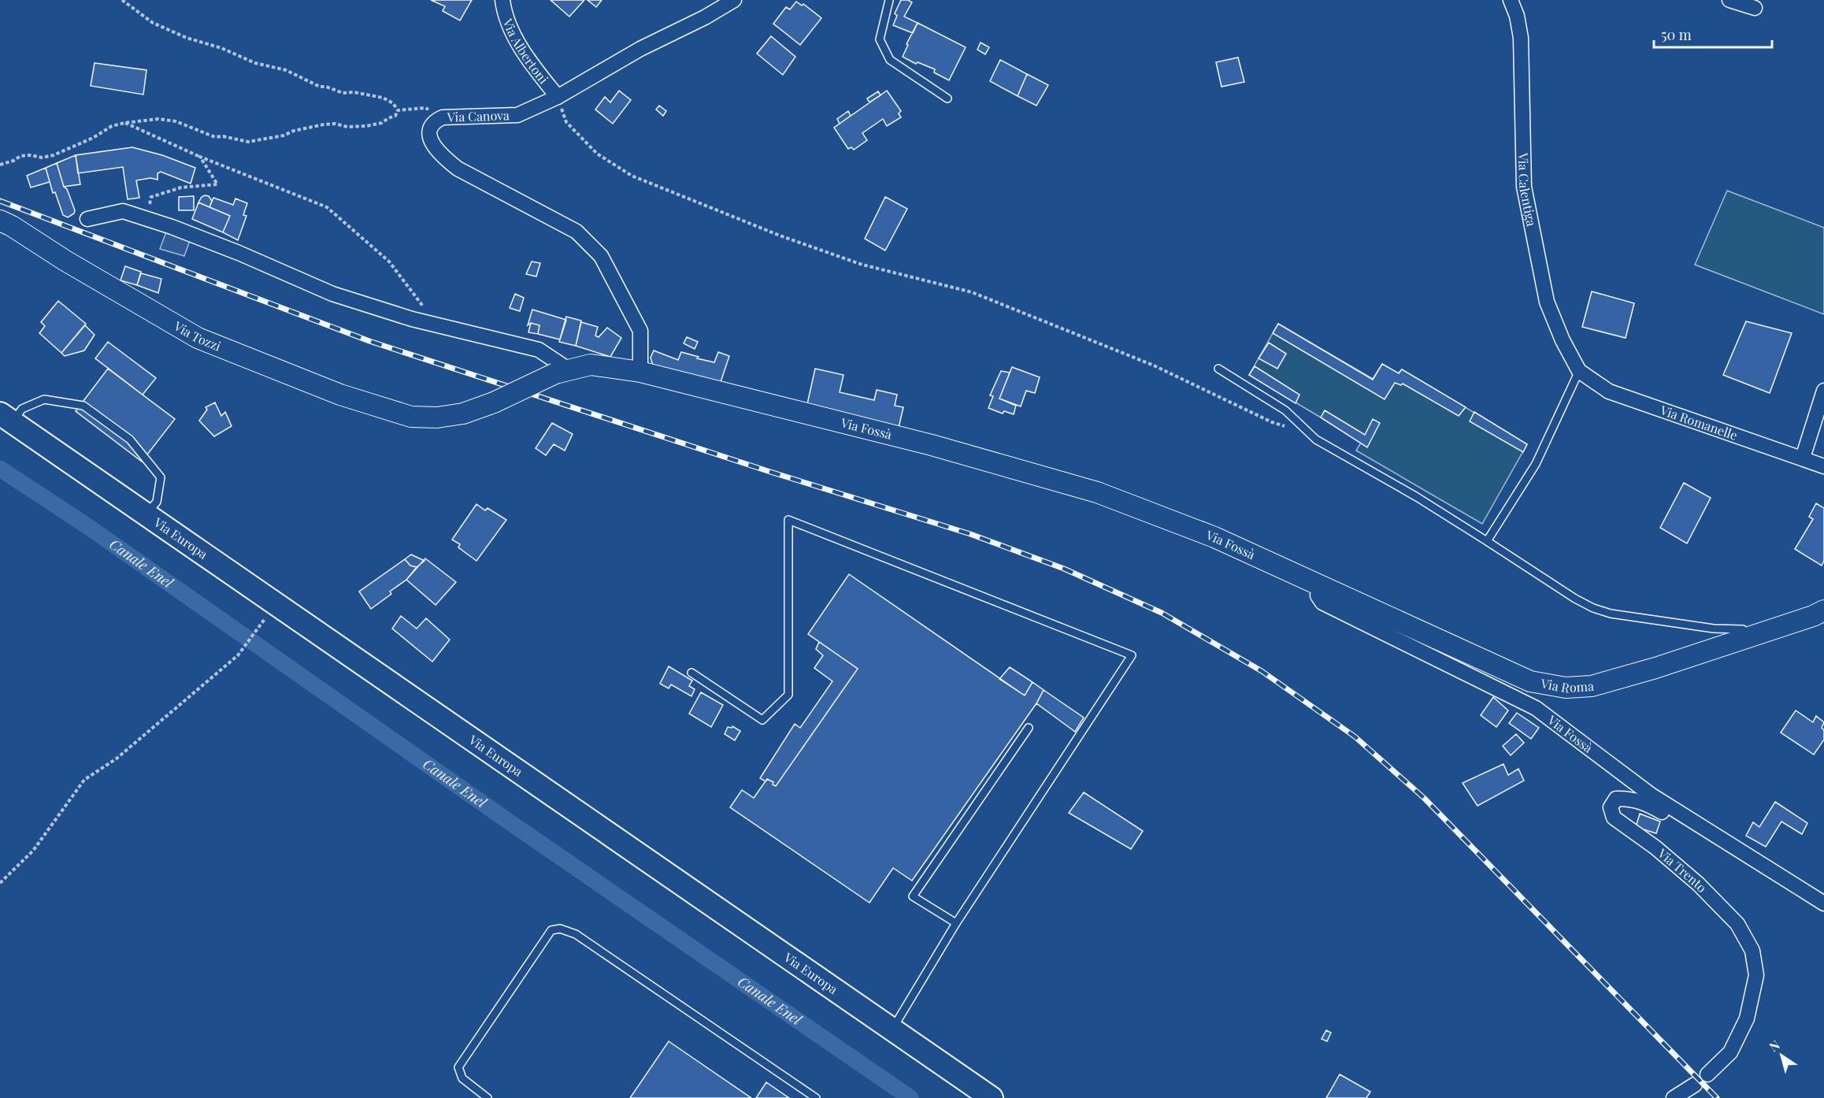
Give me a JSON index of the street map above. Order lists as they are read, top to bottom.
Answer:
{
  "streets": {
    "main road": [
      "Via Tozzi",
      "Via Fossà",
      "Via Europa",
      "Via Roma"
    ],
    "street": [
      "Via Albertoni",
      "Via Canova",
      "Via Calentiga",
      "Via Romanelle",
      "Via Trento"
    ]
  },
  "crossings": [
    ["Via Albertoni", "Via Canova"],
    ["Via Canova", "Via Fossà"],
    ["Via Calentiga", "Via Romanelle"],
    ["Via Tozzi", "Via Fossà"],
    ["Via Fossà", "Via Roma"],
    ["Via Fossà", "Via Trento"]
  ],
  "water": ["Canale Enel"],
  "scale_bar": "50 m",
  "north": "top left"
}
